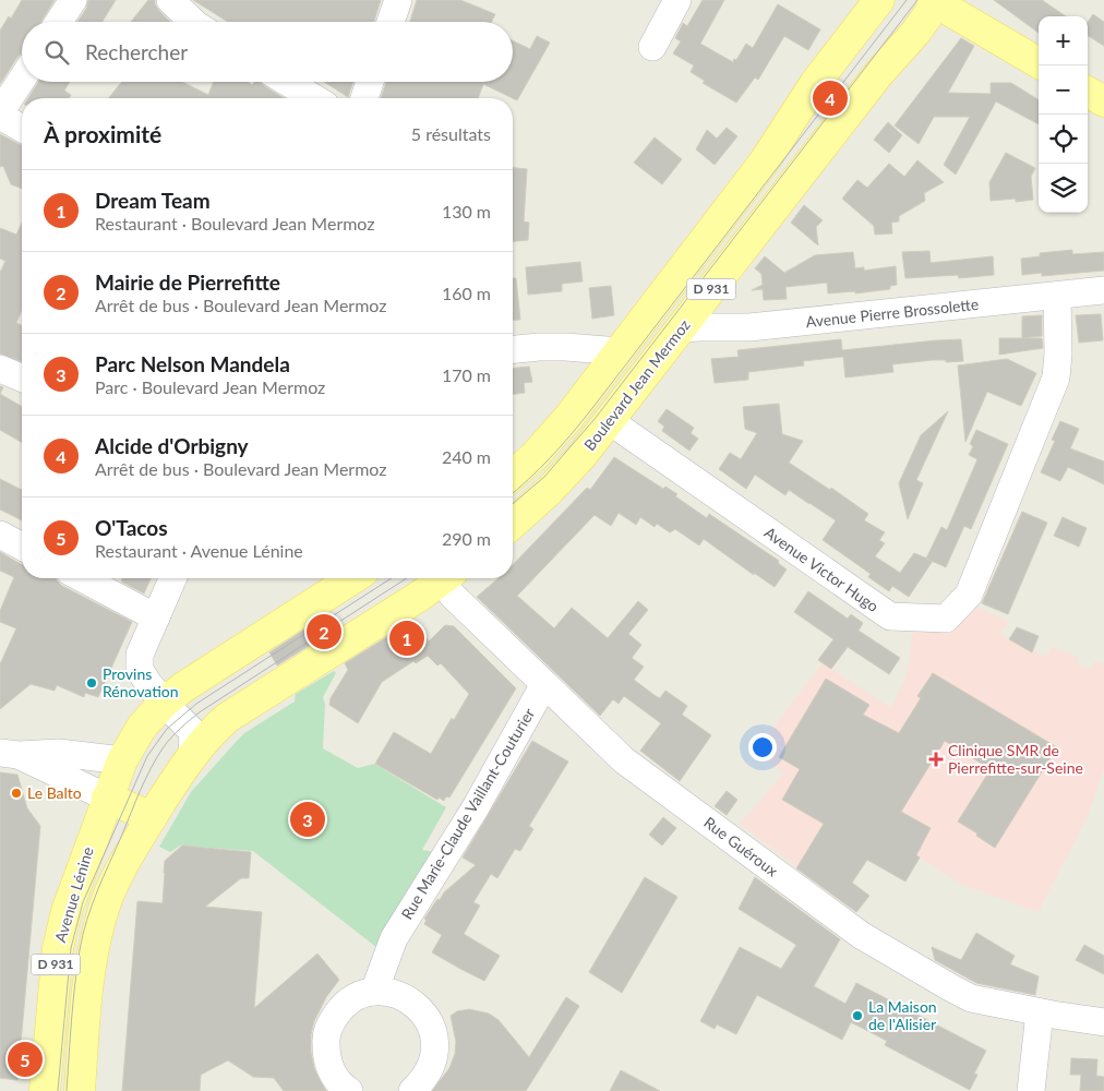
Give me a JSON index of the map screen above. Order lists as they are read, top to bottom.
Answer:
{
  "streets": {
    "main road": ["D 931", "Boulevard Jean Mermoz", "Avenue Lénine"],
    "street": [
      "Avenue Pierre Brossolette",
      "Avenue Victor Hugo",
      "Rue Marie-Claude Vaillant-Couturier",
      "Rue Guéroux"
    ]
  },
  "crossings": [
    ["D 931", "Avenue Lénine"],
    ["Avenue Pierre Brossolette", "Boulevard Jean Mermoz"],
    ["Avenue Pierre Brossolette", "Avenue Victor Hugo"],
    ["Boulevard Jean Mermoz", "Avenue Victor Hugo"],
    ["Rue Marie-Claude Vaillant-Couturier", "Rue Guéroux"]
  ],
  "places": {
    "other": ["Provins Rénovation", "Le Balto", "La Maison de l'Alisier"],
    "health": ["Clinique SMR de Pierrefitte-sur-Seine"]
  },
  "page": {
    "map_buttons": ["+", "−"],
    "search": "Rechercher",
    "pins": [
      "4",
      "2",
      "1",
      "3",
      "5"
    ],
    "heading": ["À proximité", "5 résultats"],
    "list": [
      {
        "mark": "1",
        "name": "Dream Team",
        "note": "Restaurant · Boulevard Jean Mermoz",
        "value": "130 m"
      },
      {
        "mark": "2",
        "name": "Mairie de Pierrefitte",
        "note": "Arrêt de bus · Boulevard Jean Mermoz",
        "value": "160 m"
      },
      {
        "mark": "3",
        "name": "Parc Nelson Mandela",
        "note": "Parc · Boulevard Jean Mermoz",
        "value": "170 m"
      },
      {
        "mark": "4",
        "name": "Alcide d'Orbigny",
        "note": "Arrêt de bus · Boulevard Jean Mermoz",
        "value": "240 m"
      },
      {
        "mark": "5",
        "name": "O'Tacos",
        "note": "Restaurant · Avenue Lénine",
        "value": "290 m"
      }
    ]
  }
}
